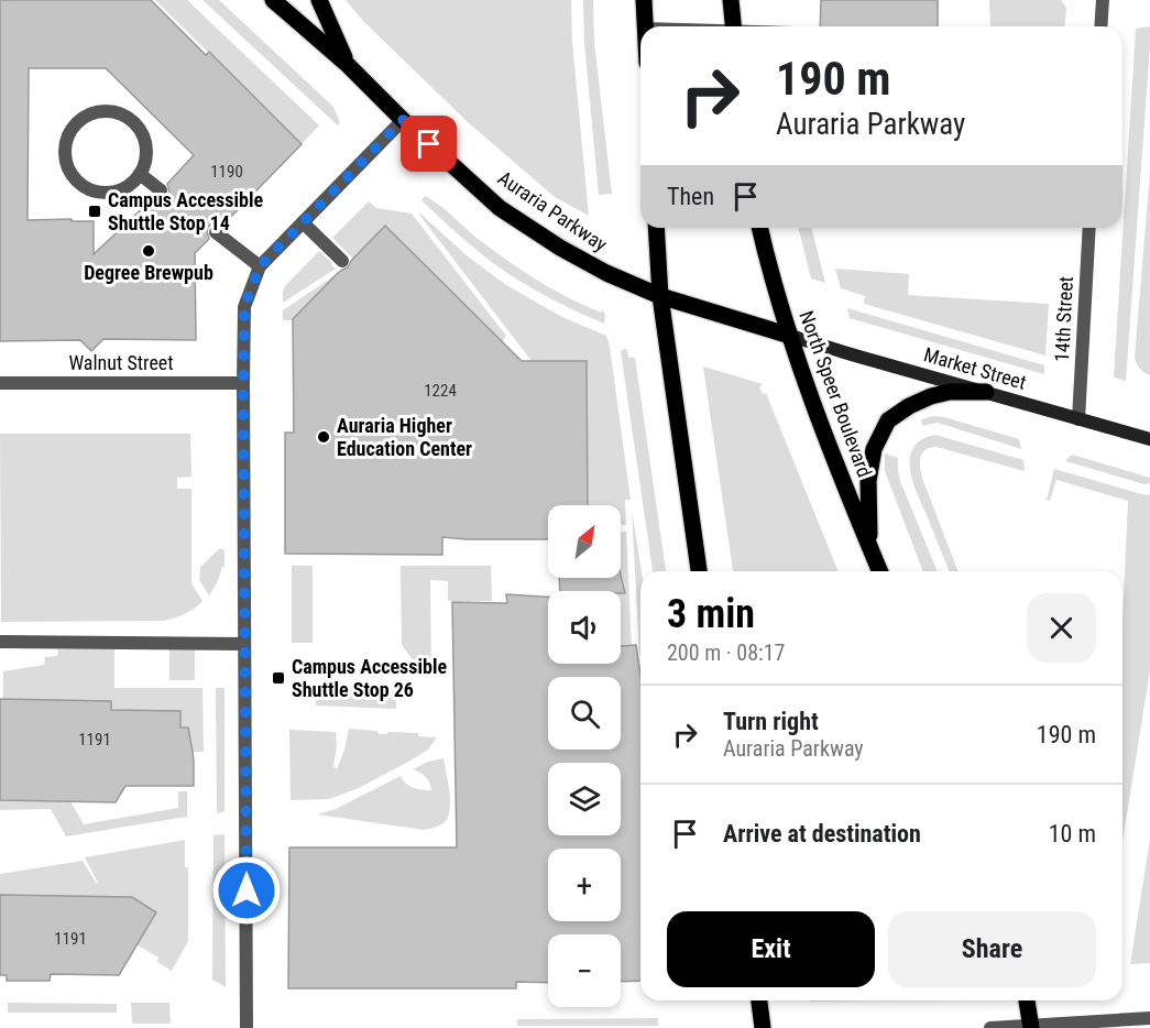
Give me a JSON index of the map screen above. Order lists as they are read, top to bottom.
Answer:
{
  "streets": {
    "main road": ["Auraria Parkway", "Market Street", "North Speer Boulevard"],
    "street": ["14th Street", "Walnut Street"]
  },
  "crossings": [
    ["Auraria Parkway", "Market Street"],
    ["Auraria Parkway", "North Speer Boulevard"],
    ["14th Street", "Market Street"],
    ["Market Street", "North Speer Boulevard"]
  ],
  "places": {
    "transit": ["Campus Accessible Shuttle Stop 14", "Campus Accessible Shuttle Stop 26"],
    "other": ["Degree Brewpub", "Auraria Higher Education Center"]
  },
  "house_numbers": [
    "1190",
    "1224",
    "1191",
    "1191"
  ],
  "north": "top right",
  "page": {
    "turn": ["190 m", "Auraria Parkway"],
    "then": "Then",
    "map_buttons": ["+", "−"],
    "heading": ["3 min", "200 m · 08:17"],
    "list": [
      {
        "name": "Turn right",
        "note": "Auraria Parkway",
        "value": "190 m"
      },
      {
        "name": "Arrive at destination",
        "value": "10 m"
      }
    ],
    "buttons": ["Exit", "Share"]
  }
}
